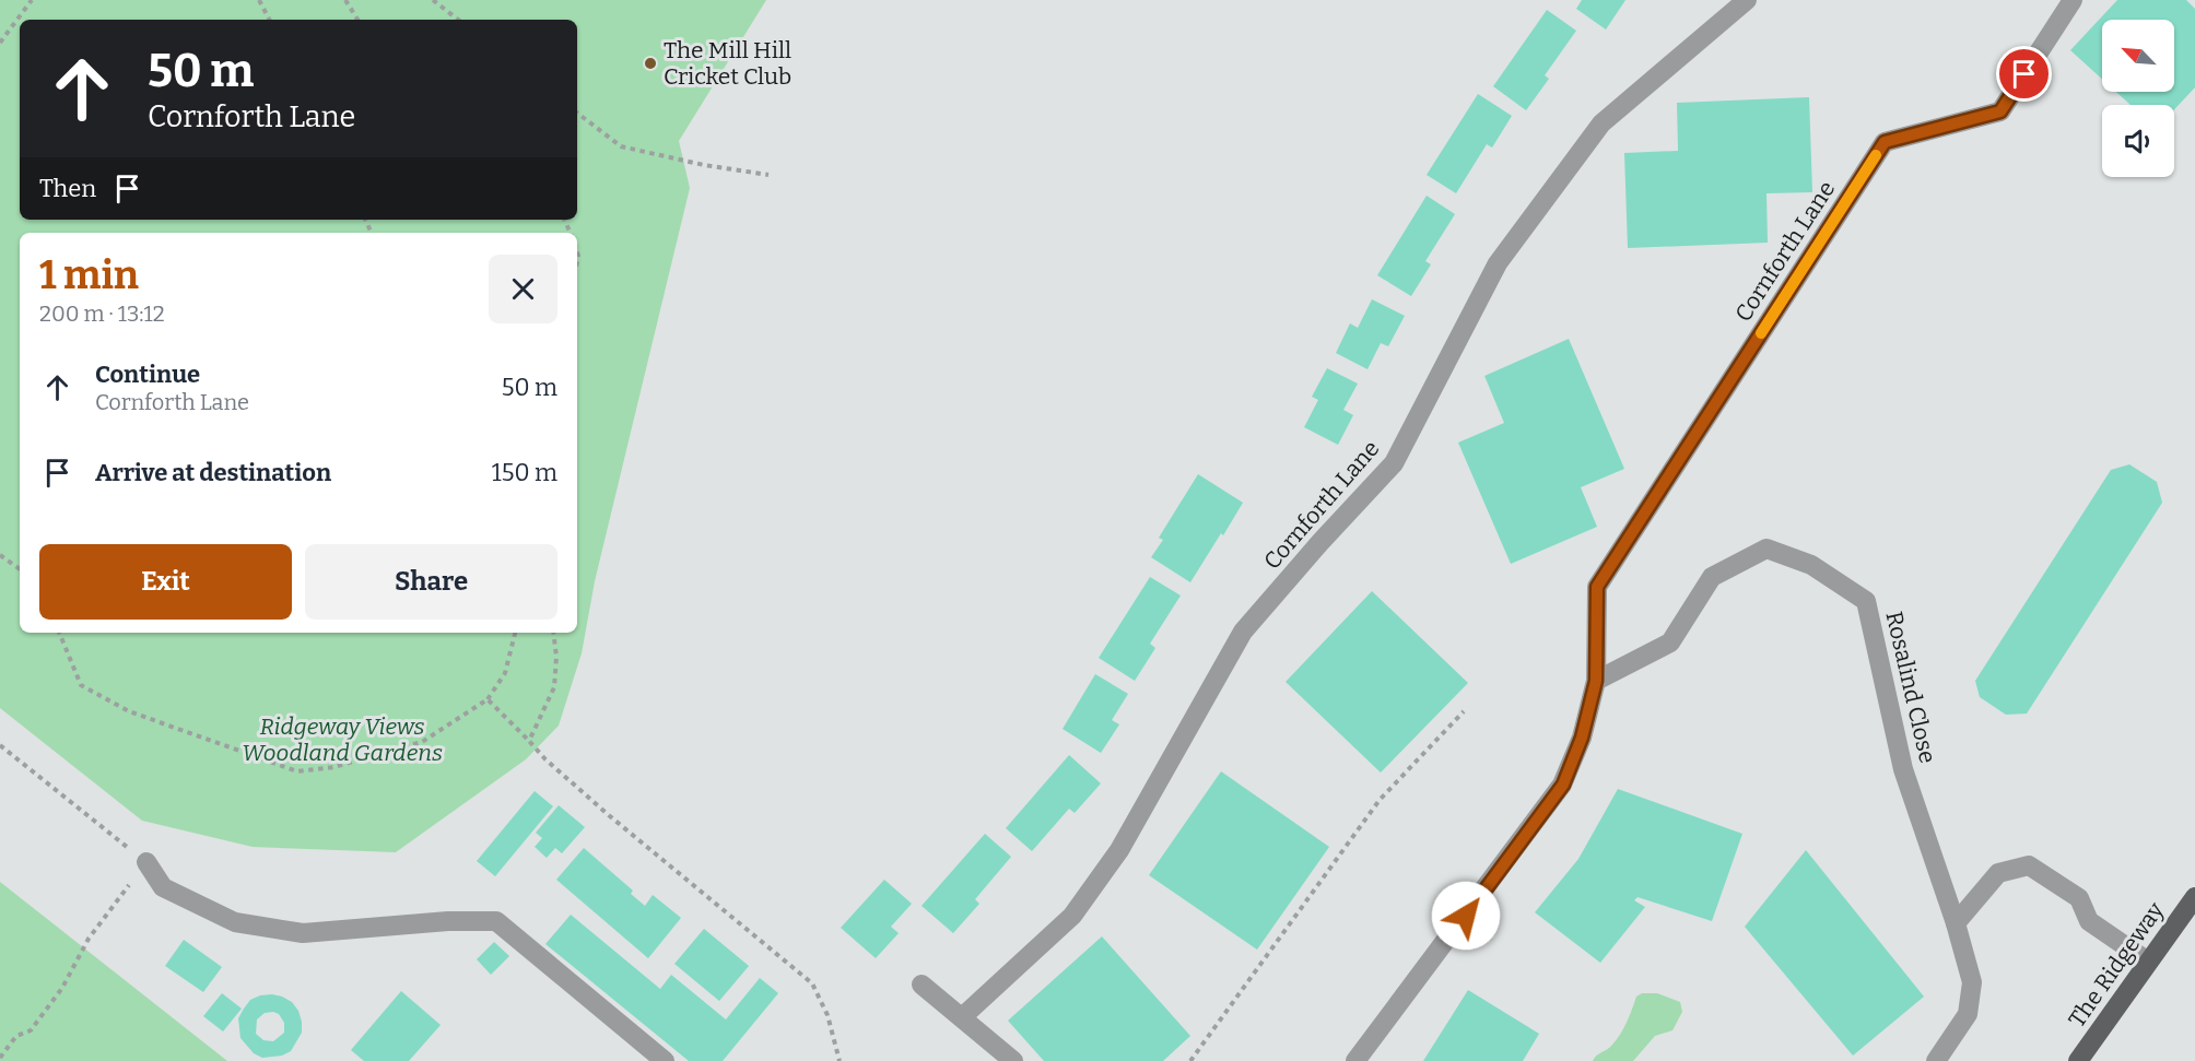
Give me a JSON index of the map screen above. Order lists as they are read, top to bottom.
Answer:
{
  "streets": {
    "main road": ["The Ridgeway"],
    "street": ["Cornforth Lane", "Rosalind Close"]
  },
  "crossings": [
    ["Cornforth Lane", "Rosalind Close"]
  ],
  "parks": ["Ridgeway Views Woodland Gardens"],
  "places": ["The Mill Hill Cricket Club"],
  "north": "top left",
  "page": {
    "turn": ["50 m", "Cornforth Lane"],
    "then": "Then",
    "heading": ["1 min", "200 m · 13:12"],
    "list": [
      {
        "name": "Continue",
        "note": "Cornforth Lane",
        "value": "50 m"
      },
      {
        "name": "Arrive at destination",
        "value": "150 m"
      }
    ],
    "buttons": ["Exit", "Share"]
  }
}
